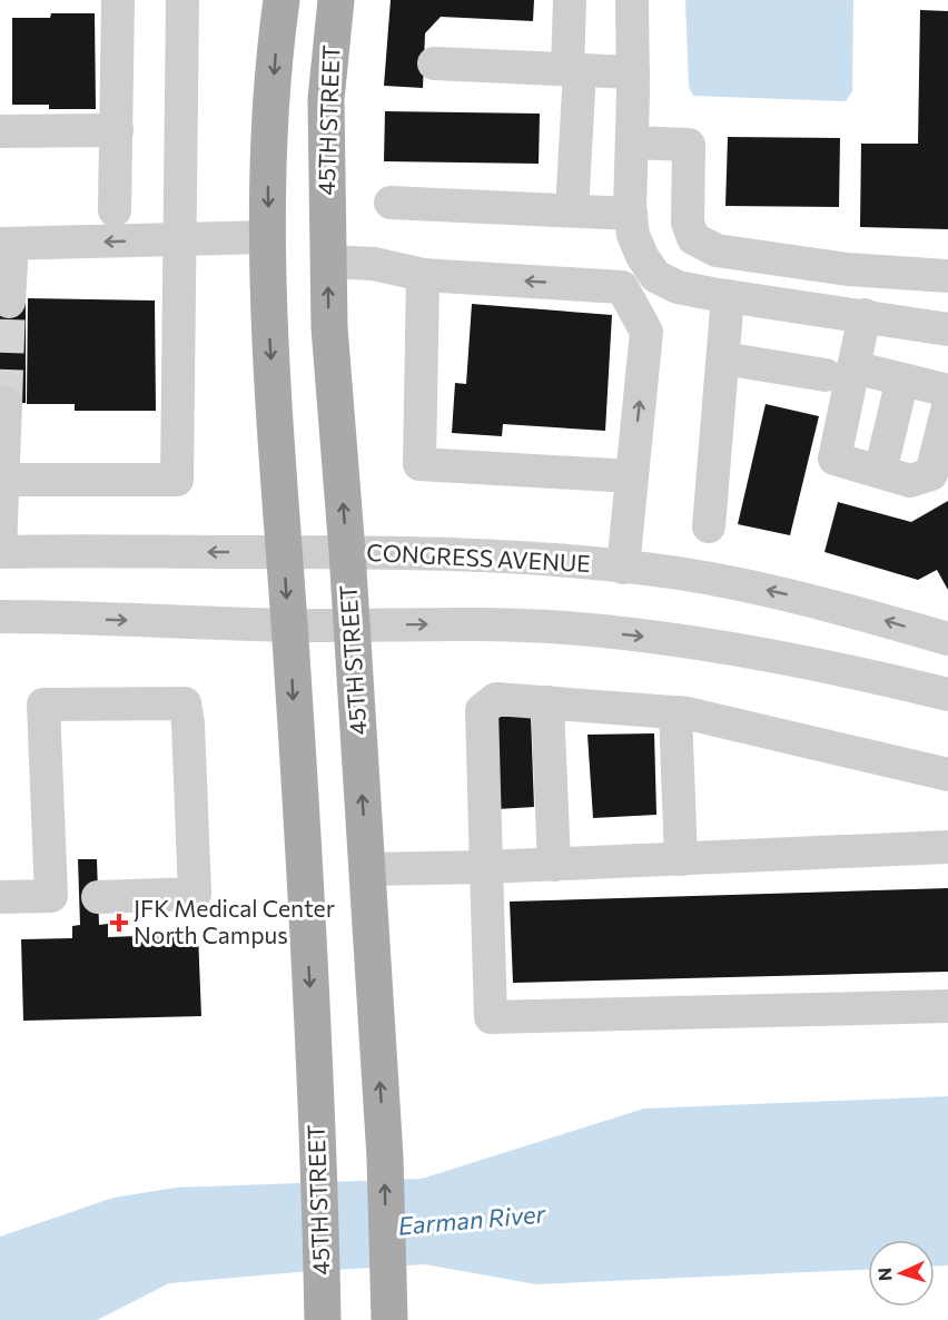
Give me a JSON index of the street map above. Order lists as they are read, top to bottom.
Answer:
{
  "streets": {
    "main road": ["45TH STREET"],
    "street": ["CONGRESS AVENUE"]
  },
  "crossings": [
    ["45TH STREET", "CONGRESS AVENUE"]
  ],
  "water": ["Earman River"],
  "places": {
    "health": ["JFK Medical Center North Campus"]
  },
  "north": "left"
}
